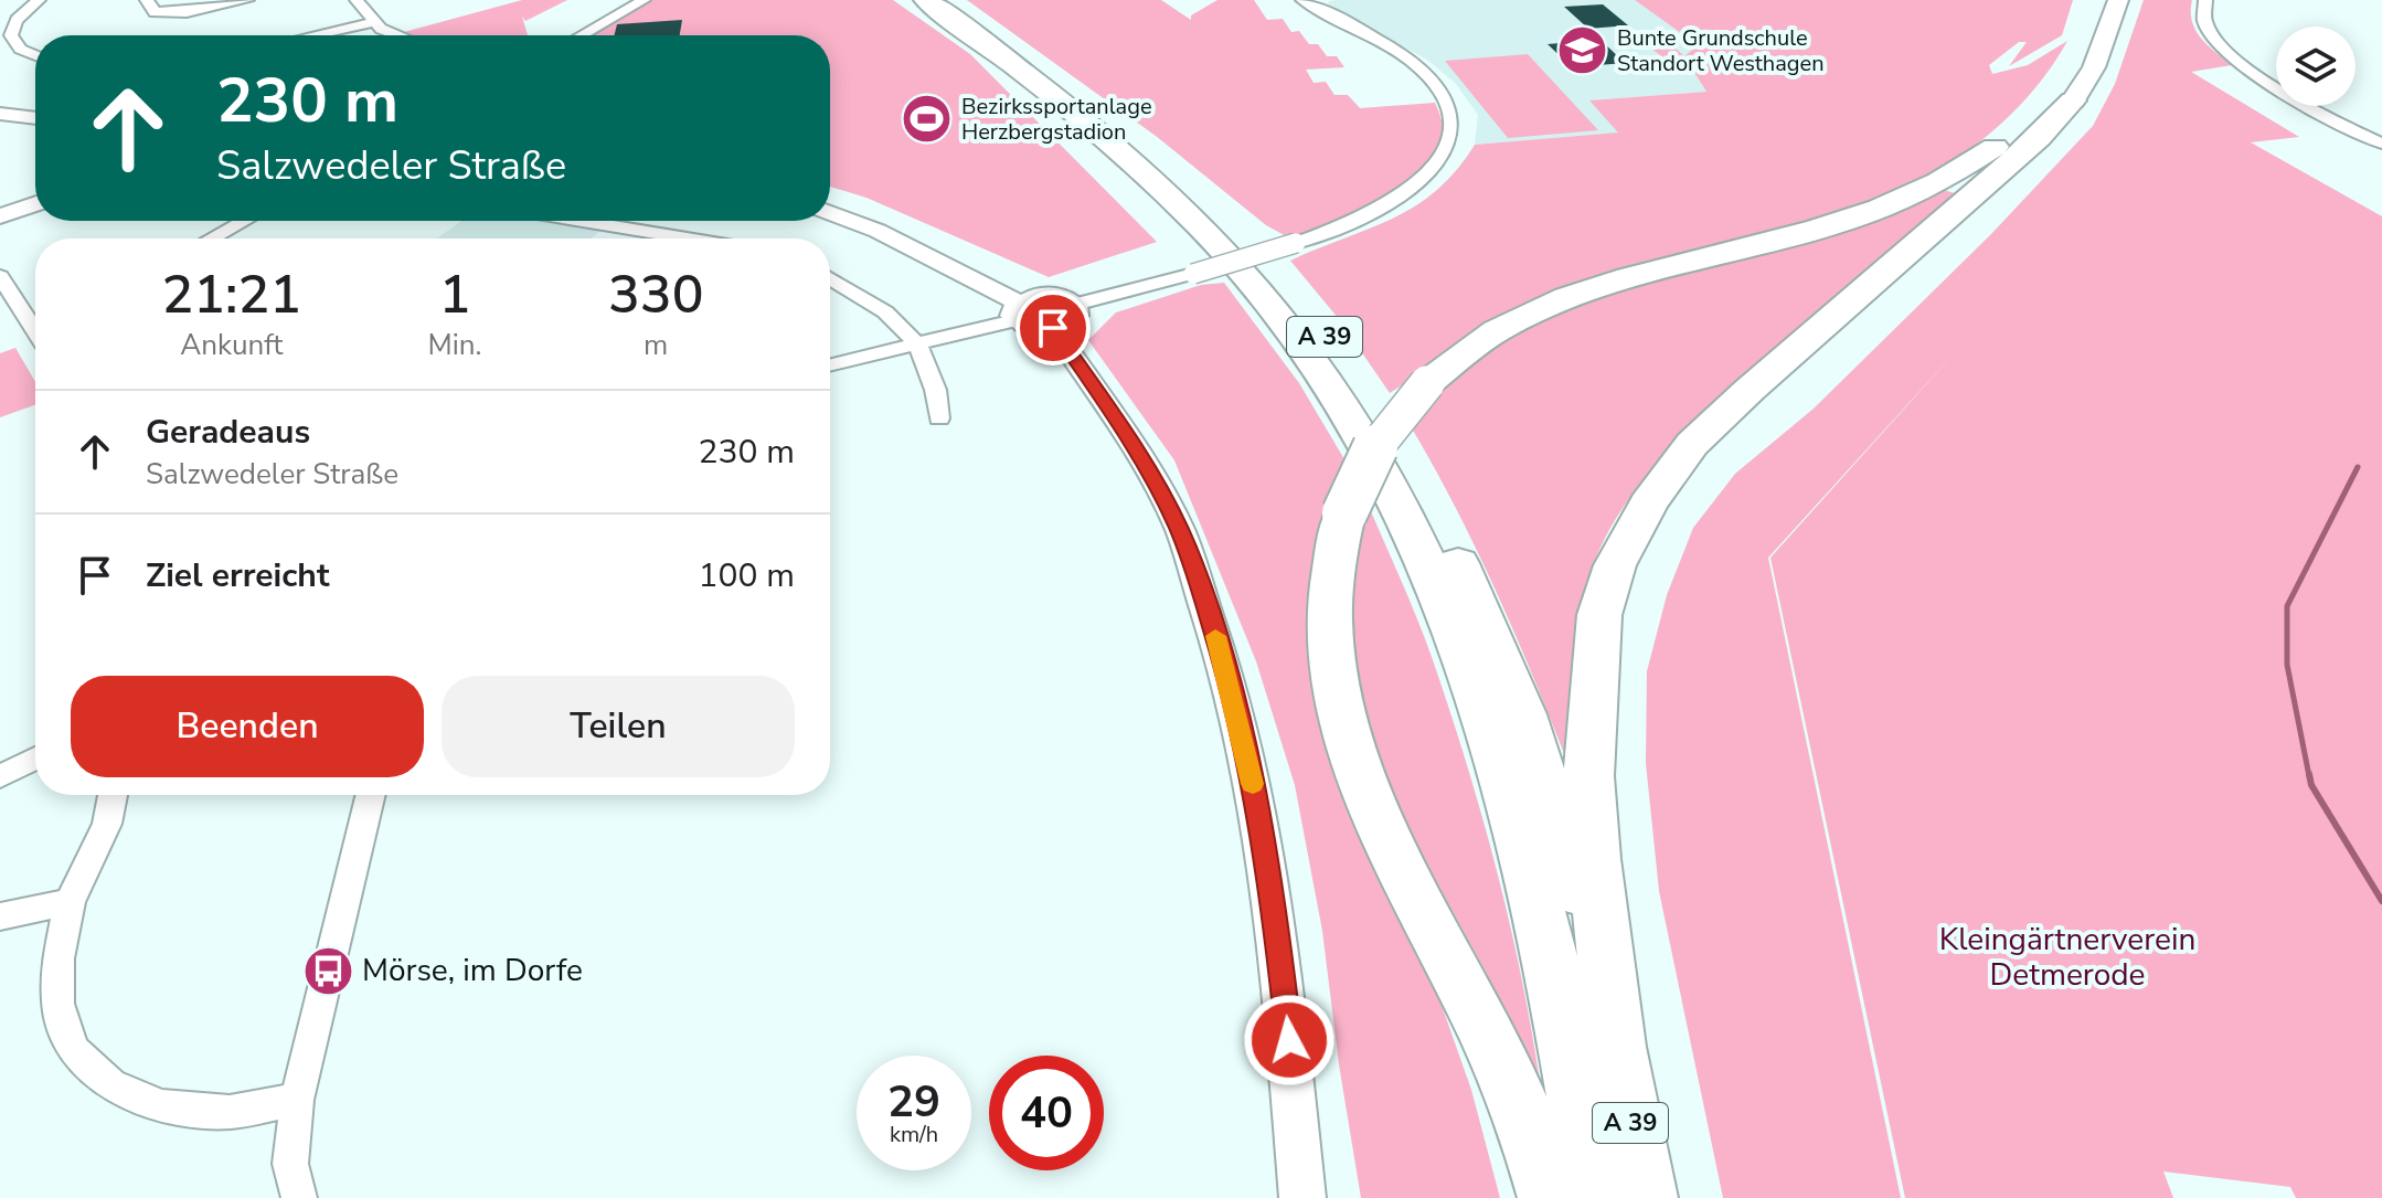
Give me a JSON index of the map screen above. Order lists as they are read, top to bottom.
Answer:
{
  "streets": {
    "highway": ["A 39"]
  },
  "parks": ["Kleingärtnerverein Detmerode"],
  "places": {
    "school or university": ["Bunte Grundschule Standort Westhagen"],
    "sports": ["Bezirkssportanlage Herzbergstadion"],
    "bus stop": ["Mörse, im Dorfe"]
  },
  "page": {
    "turn": ["230 m", "Salzwedeler Straße"],
    "eta": [
      "21:21",
      "Ankunft",
      "1",
      "Min.",
      "330",
      "m"
    ],
    "list": [
      {
        "name": "Geradeaus",
        "note": "Salzwedeler Straße",
        "value": "230 m"
      },
      {
        "name": "Ziel erreicht",
        "value": "100 m"
      }
    ],
    "buttons": ["Beenden", "Teilen"],
    "speed": "29 km/h",
    "limit": "40"
  }
}
